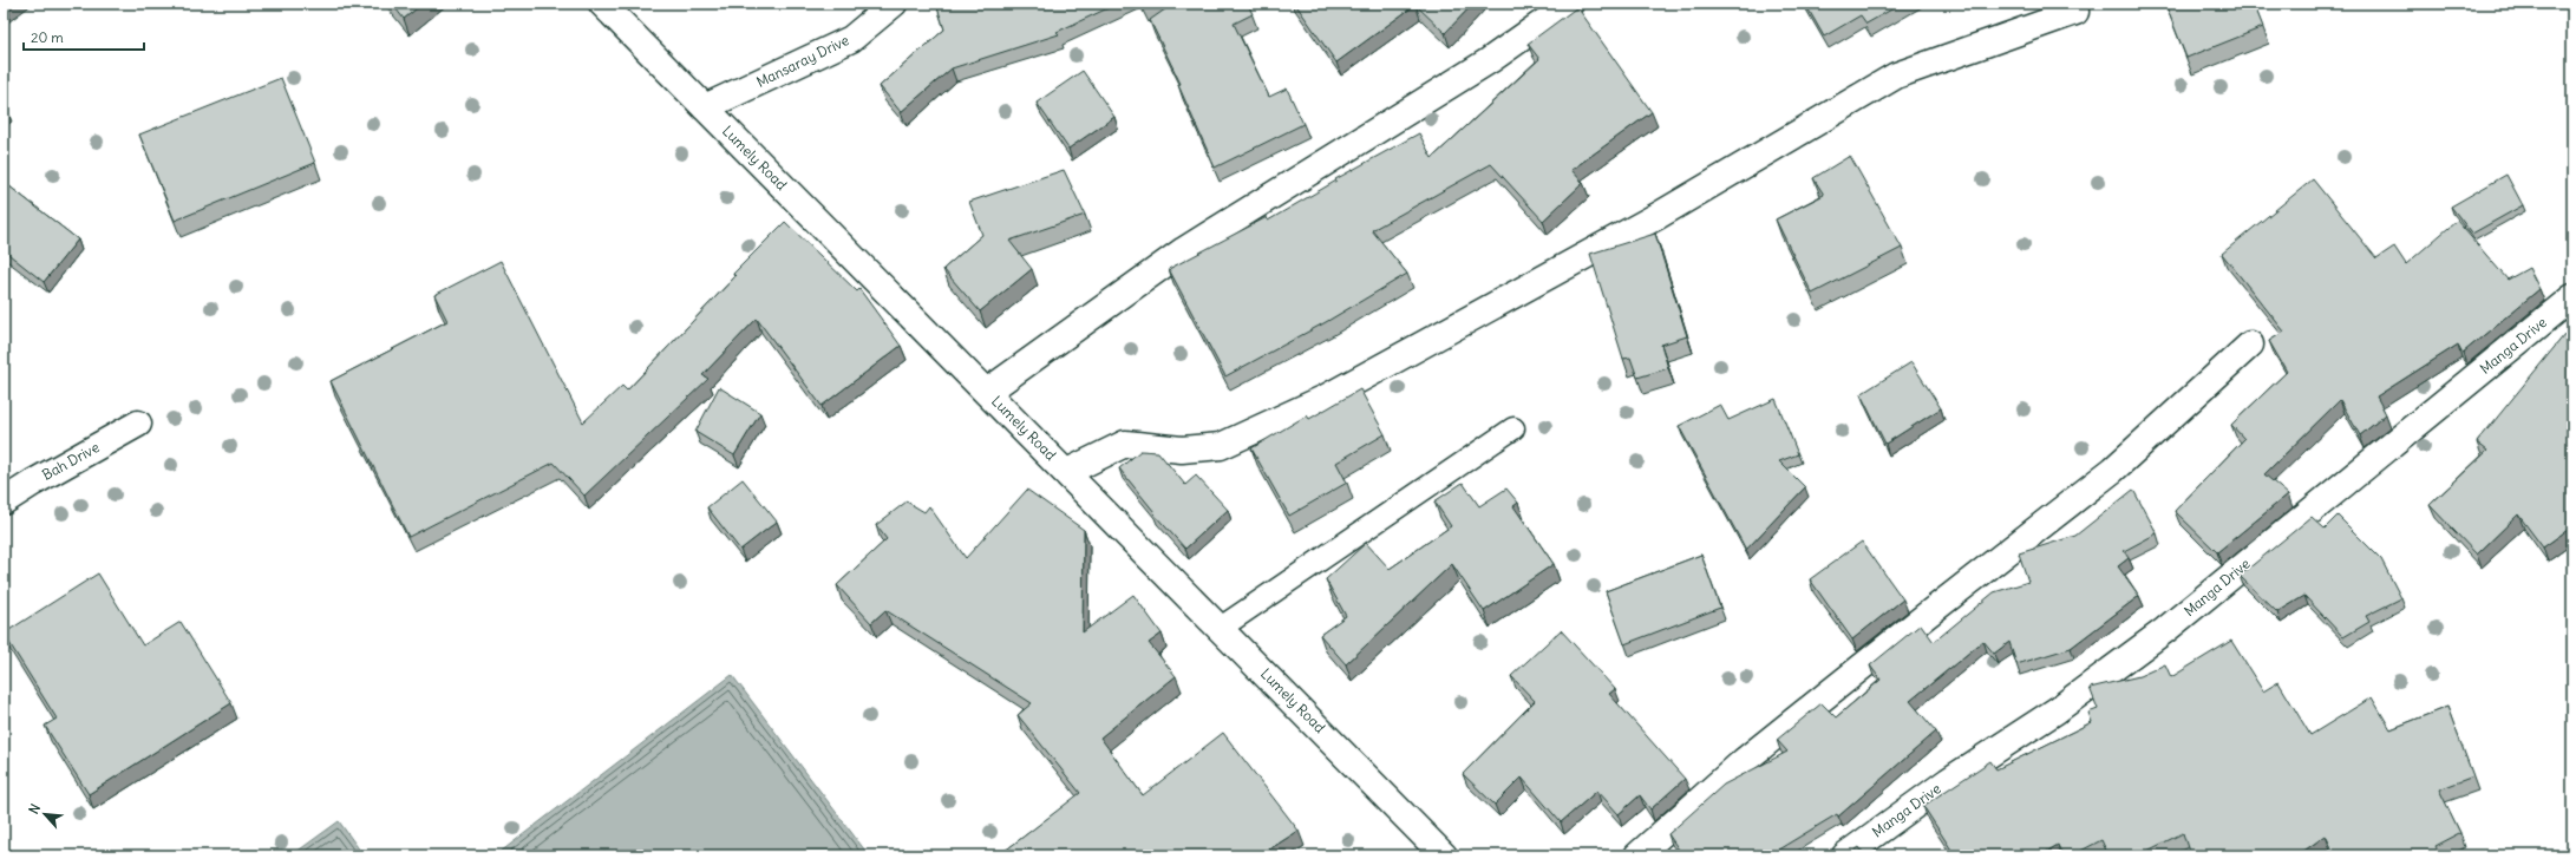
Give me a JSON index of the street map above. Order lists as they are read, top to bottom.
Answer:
{
  "streets": {
    "street": [
      "Mansaray Drive",
      "Lumely Road",
      "Manga Drive",
      "Bah Drive"
    ]
  },
  "crossings": [
    ["Mansaray Drive", "Lumely Road"]
  ],
  "scale_bar": "20 m",
  "north": "top left"
}
